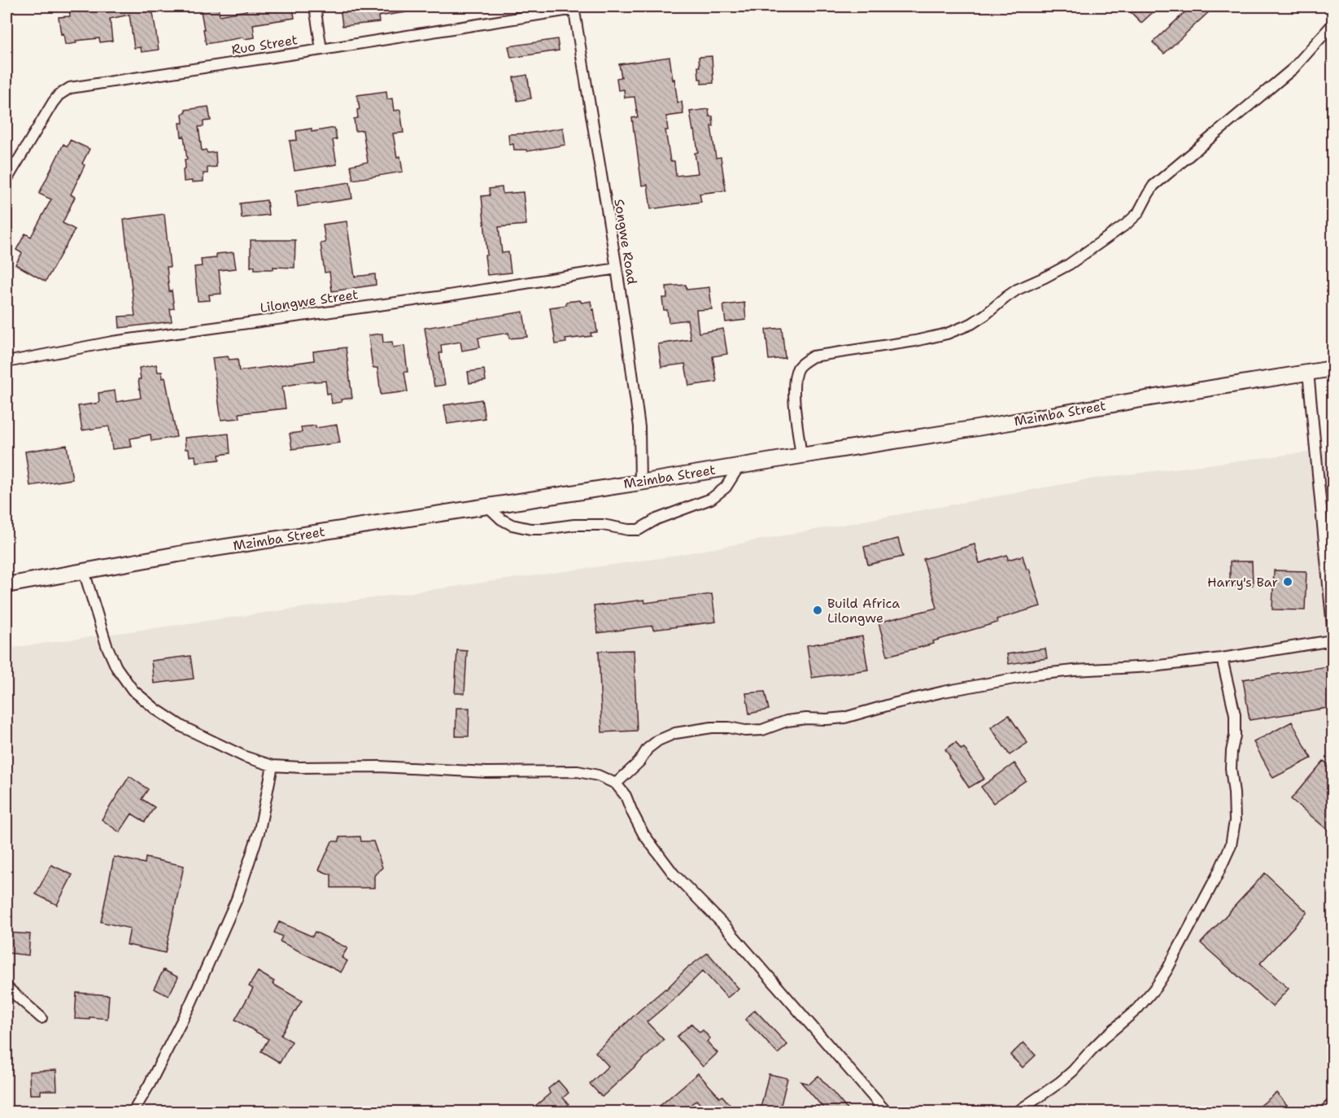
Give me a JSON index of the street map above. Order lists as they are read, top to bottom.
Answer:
{
  "streets": {
    "main road": ["Mzimba Street"],
    "street": ["Ruo Street", "Songwe Road", "Lilongwe Street"]
  },
  "crossings": [
    ["Ruo Street", "Songwe Road"],
    ["Songwe Road", "Lilongwe Street"],
    ["Songwe Road", "Mzimba Street"]
  ],
  "places": ["Harry's Bar", "Build Africa Lilongwe"]
}
